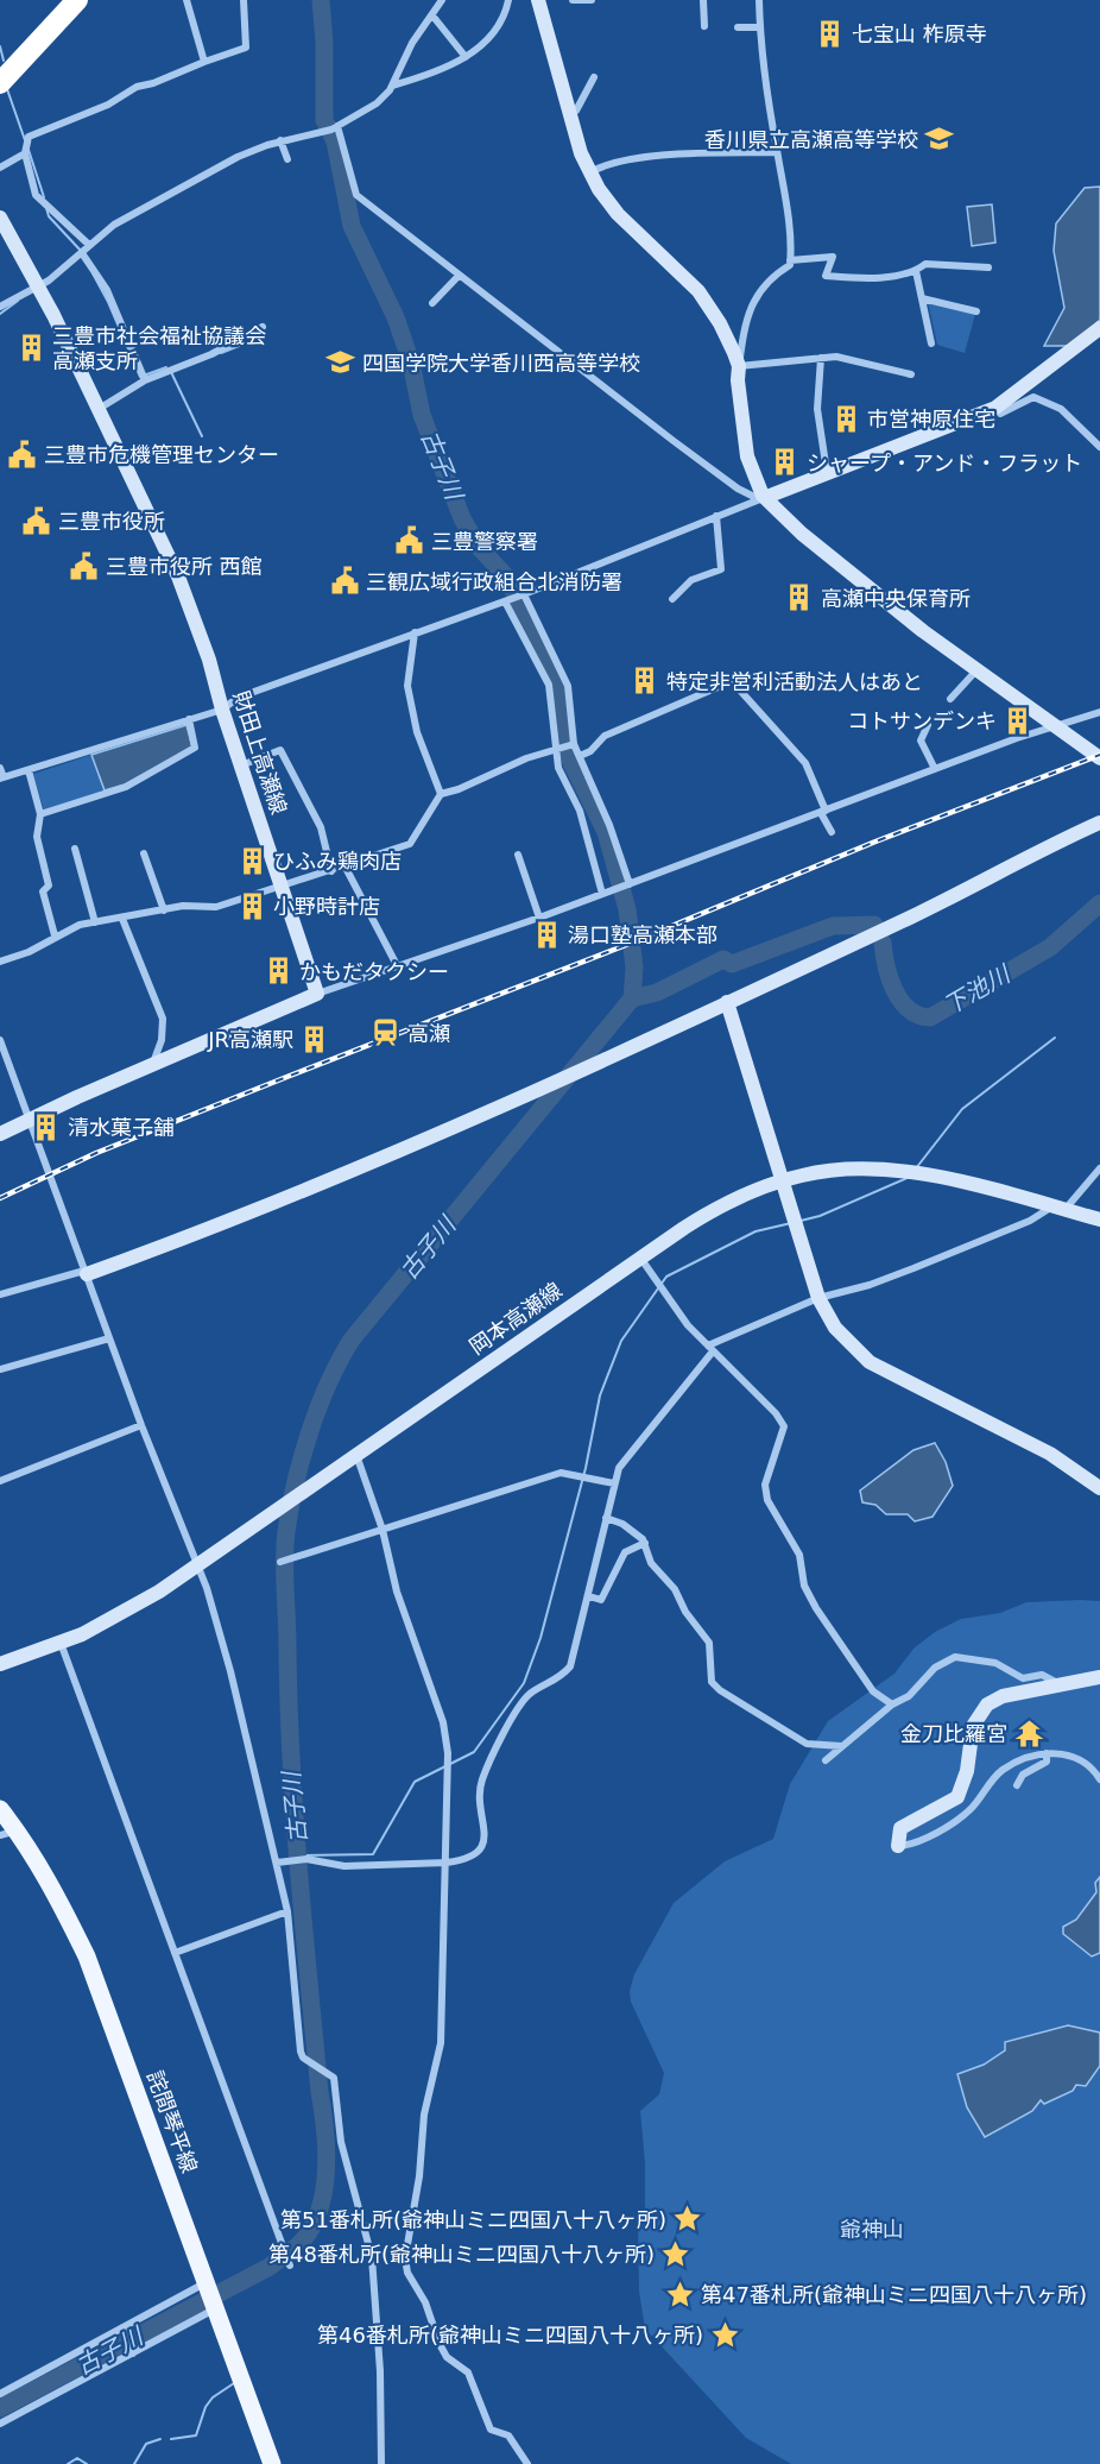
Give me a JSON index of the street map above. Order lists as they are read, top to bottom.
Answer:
{
  "streets": {
    "main road": ["詫間琴平線"],
    "street": ["財田上高瀬線", "岡本高瀬線"]
  },
  "water": ["古子川", "下池川"],
  "parks": ["爺神山"],
  "places": {
    "building": [
      "七宝山 柞原寺",
      "三豊市社会福祉協議会 高瀬支所",
      "市営神原住宅",
      "シャープ・アンド・フラット",
      "高瀬中央保育所",
      "特定非営利活動法人はあと",
      "コトサンデンキ",
      "ひふみ鶏肉店",
      "小野時計店",
      "湯口塾高瀬本部",
      "かもだタクシー",
      "JR高瀬駅",
      "清水菓子舗"
    ],
    "school or university": ["香川県立高瀬高等学校", "四国学院大学香川西高等学校"],
    "public building": [
      "三豊市危機管理センター",
      "三豊市役所",
      "三豊警察署",
      "三豊市役所 西館",
      "三観広域行政組合北消防署"
    ],
    "station": ["高瀬"],
    "temple": ["金刀比羅宮"],
    "place": [
      "第51番札所(爺神山ミニ四国八十八ヶ所)",
      "第48番札所(爺神山ミニ四国八十八ヶ所)",
      "第47番札所(爺神山ミニ四国八十八ヶ所)",
      "第46番札所(爺神山ミニ四国八十八ヶ所)"
    ]
  }
}
